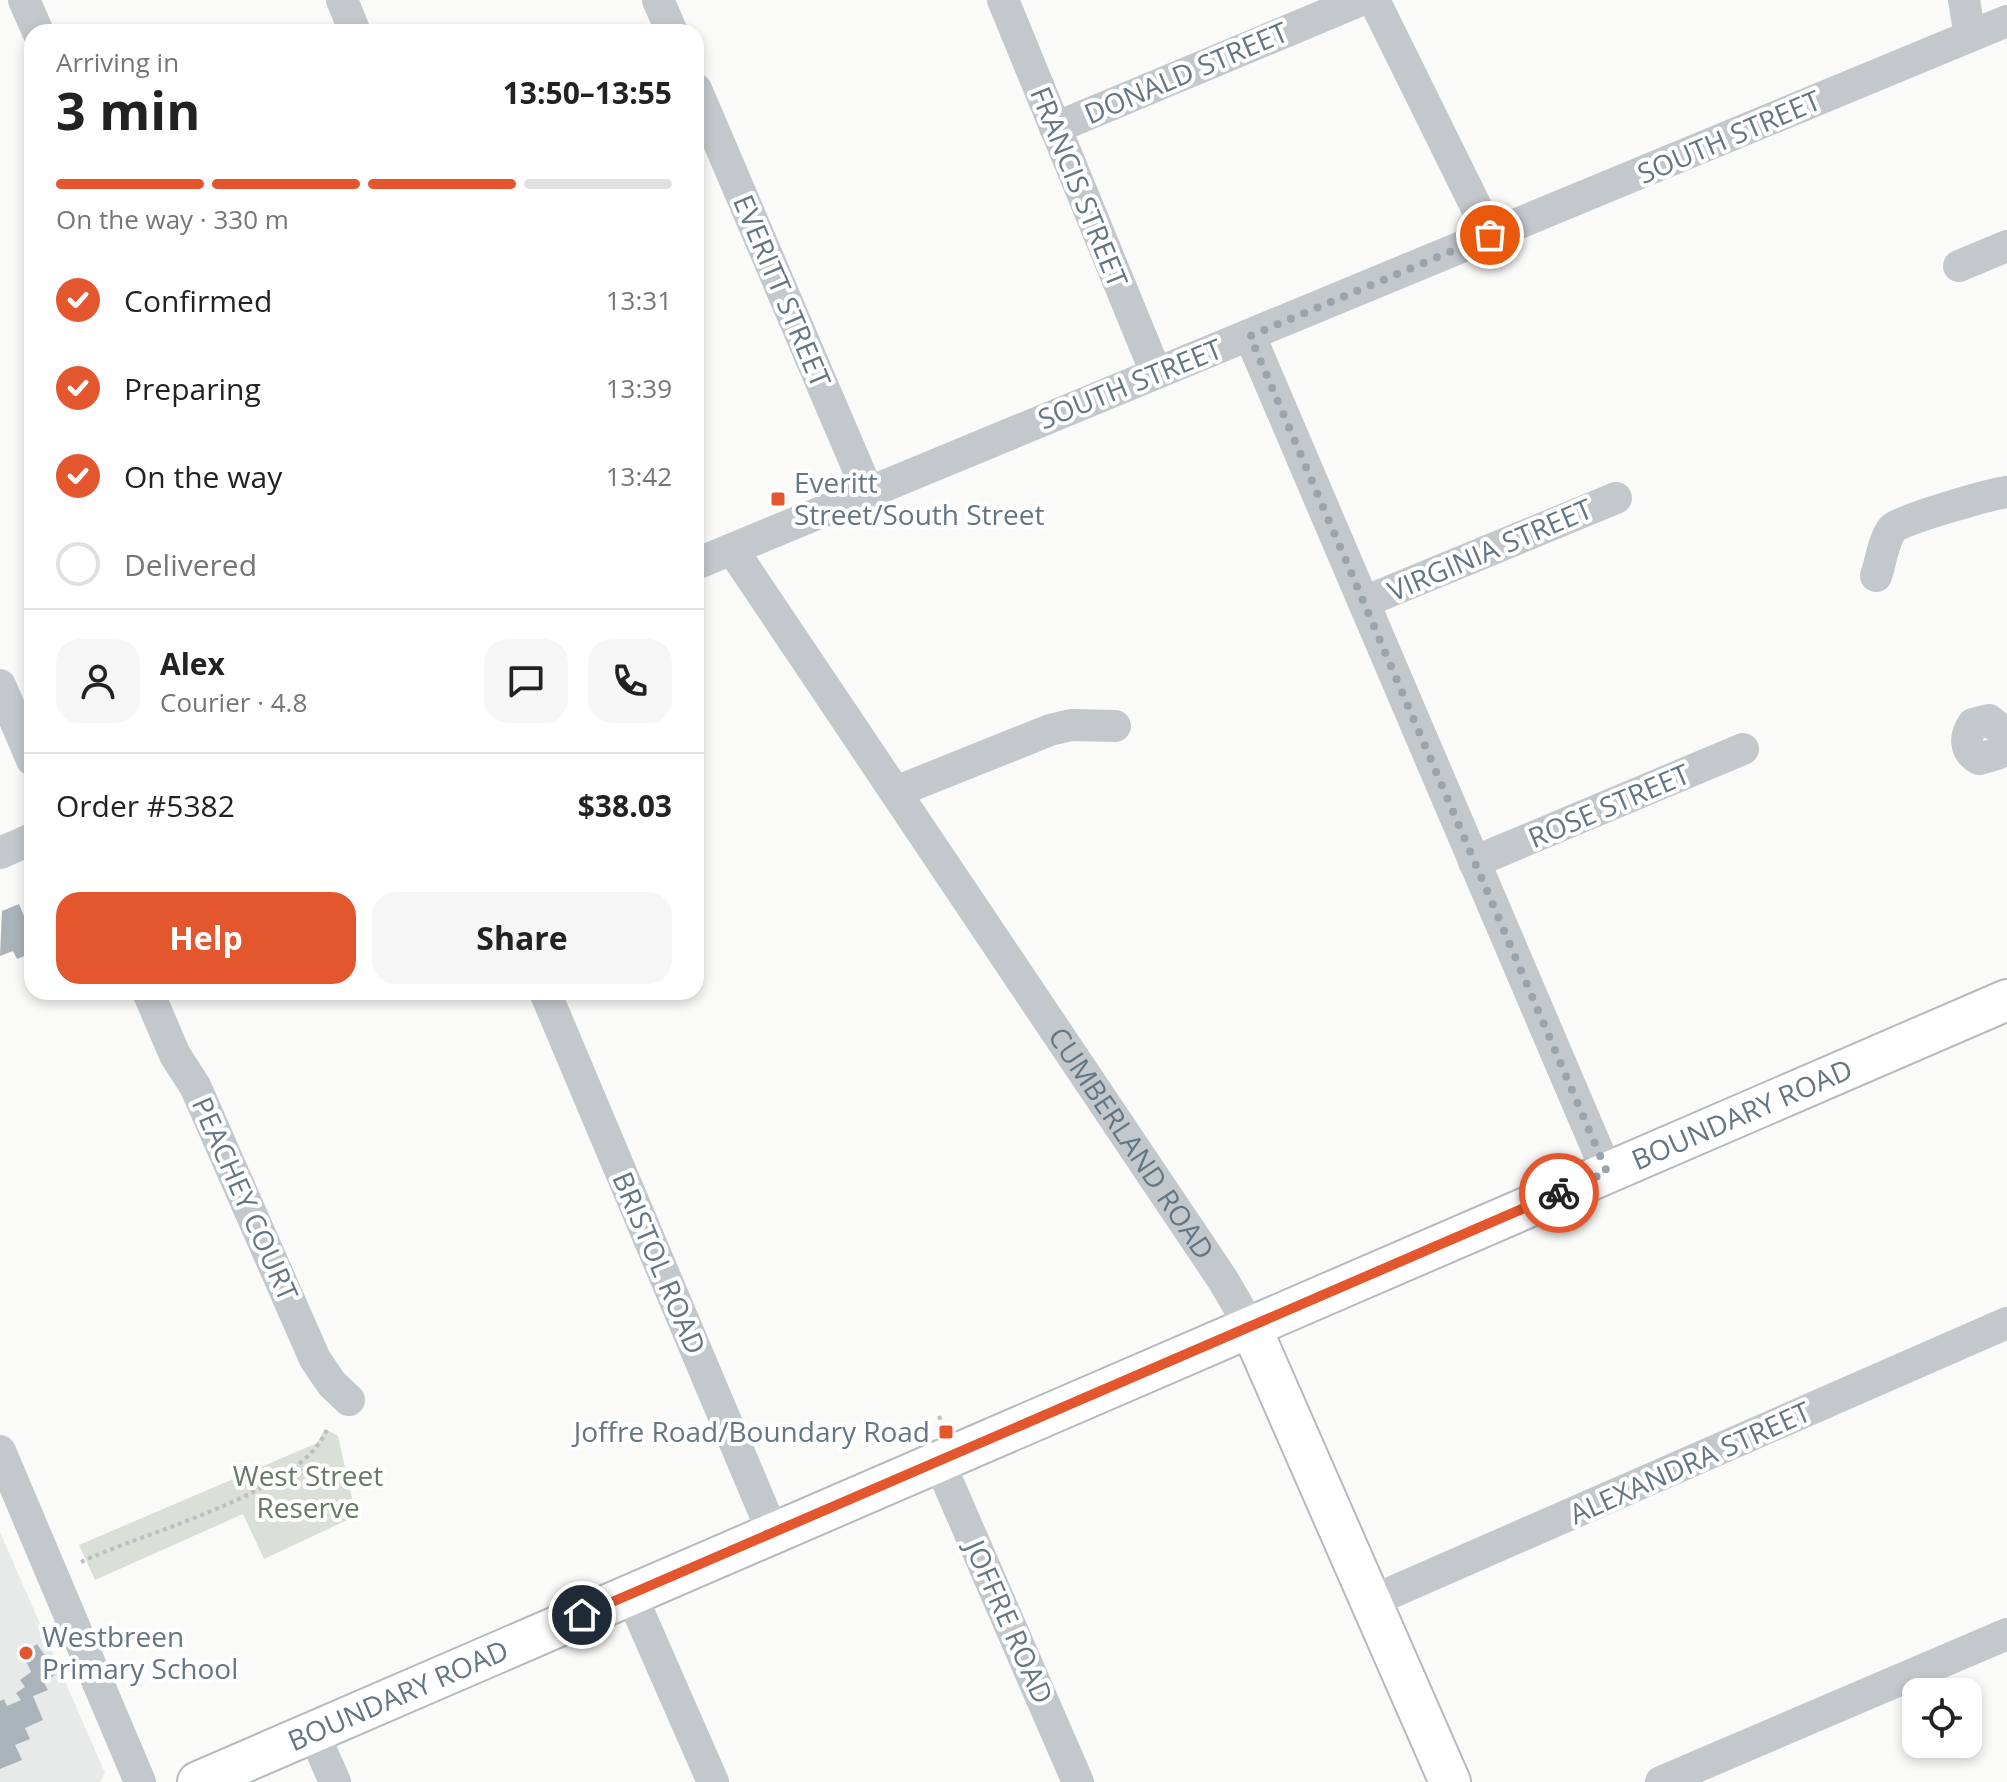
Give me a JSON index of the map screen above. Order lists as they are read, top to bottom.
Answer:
{
  "streets": {
    "main road": ["BOUNDARY ROAD", "CUMBERLAND ROAD"],
    "street": [
      "DONALD STREET",
      "SOUTH STREET",
      "FRANCIS STREET",
      "EVERITT STREET",
      "VIRGINIA STREET",
      "ROSE STREET",
      "PEACHEY COURT",
      "BRISTOL ROAD",
      "ALEXANDRA STREET",
      "JOFFRE ROAD"
    ]
  },
  "crossings": [
    ["DONALD STREET", "FRANCIS STREET"],
    ["SOUTH STREET", "FRANCIS STREET"],
    ["SOUTH STREET", "EVERITT STREET"],
    ["SOUTH STREET", "CUMBERLAND ROAD"],
    ["BOUNDARY ROAD", "CUMBERLAND ROAD"],
    ["BOUNDARY ROAD", "BRISTOL ROAD"],
    ["BOUNDARY ROAD", "JOFFRE ROAD"],
    ["CUMBERLAND ROAD", "ALEXANDRA STREET"]
  ],
  "parks": ["West Street Reserve"],
  "places": {
    "transit": ["Everitt Street/South Street", "Joffre Road/Boundary Road"],
    "other": ["Westbreen Primary School"]
  },
  "page": {
    "heading": ["3 min", "Arriving in", "13:50–13:55"],
    "panel": [
      "Alex",
      "Courier · 4.8",
      "Order #5382",
      "$38.03"
    ],
    "bar": "On the way · 330 m",
    "list": [
      ["Confirmed", "13:31"],
      ["Preparing", "13:39"],
      ["On the way", "13:42"],
      "Delivered"
    ],
    "buttons": ["Help", "Share"]
  }
}
